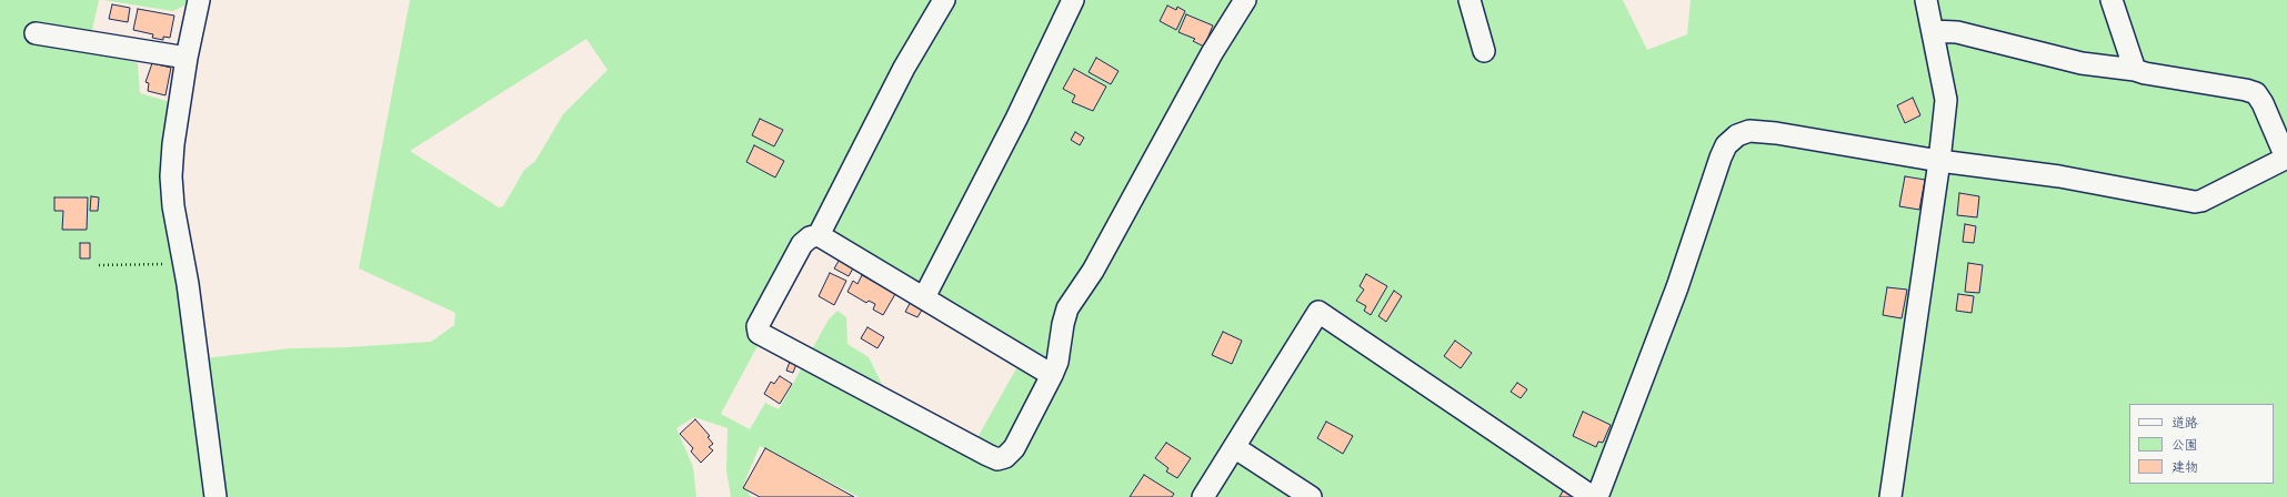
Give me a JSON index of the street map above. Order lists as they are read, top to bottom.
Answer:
{
  "legend": ["道路", "公園", "建物"]
}
